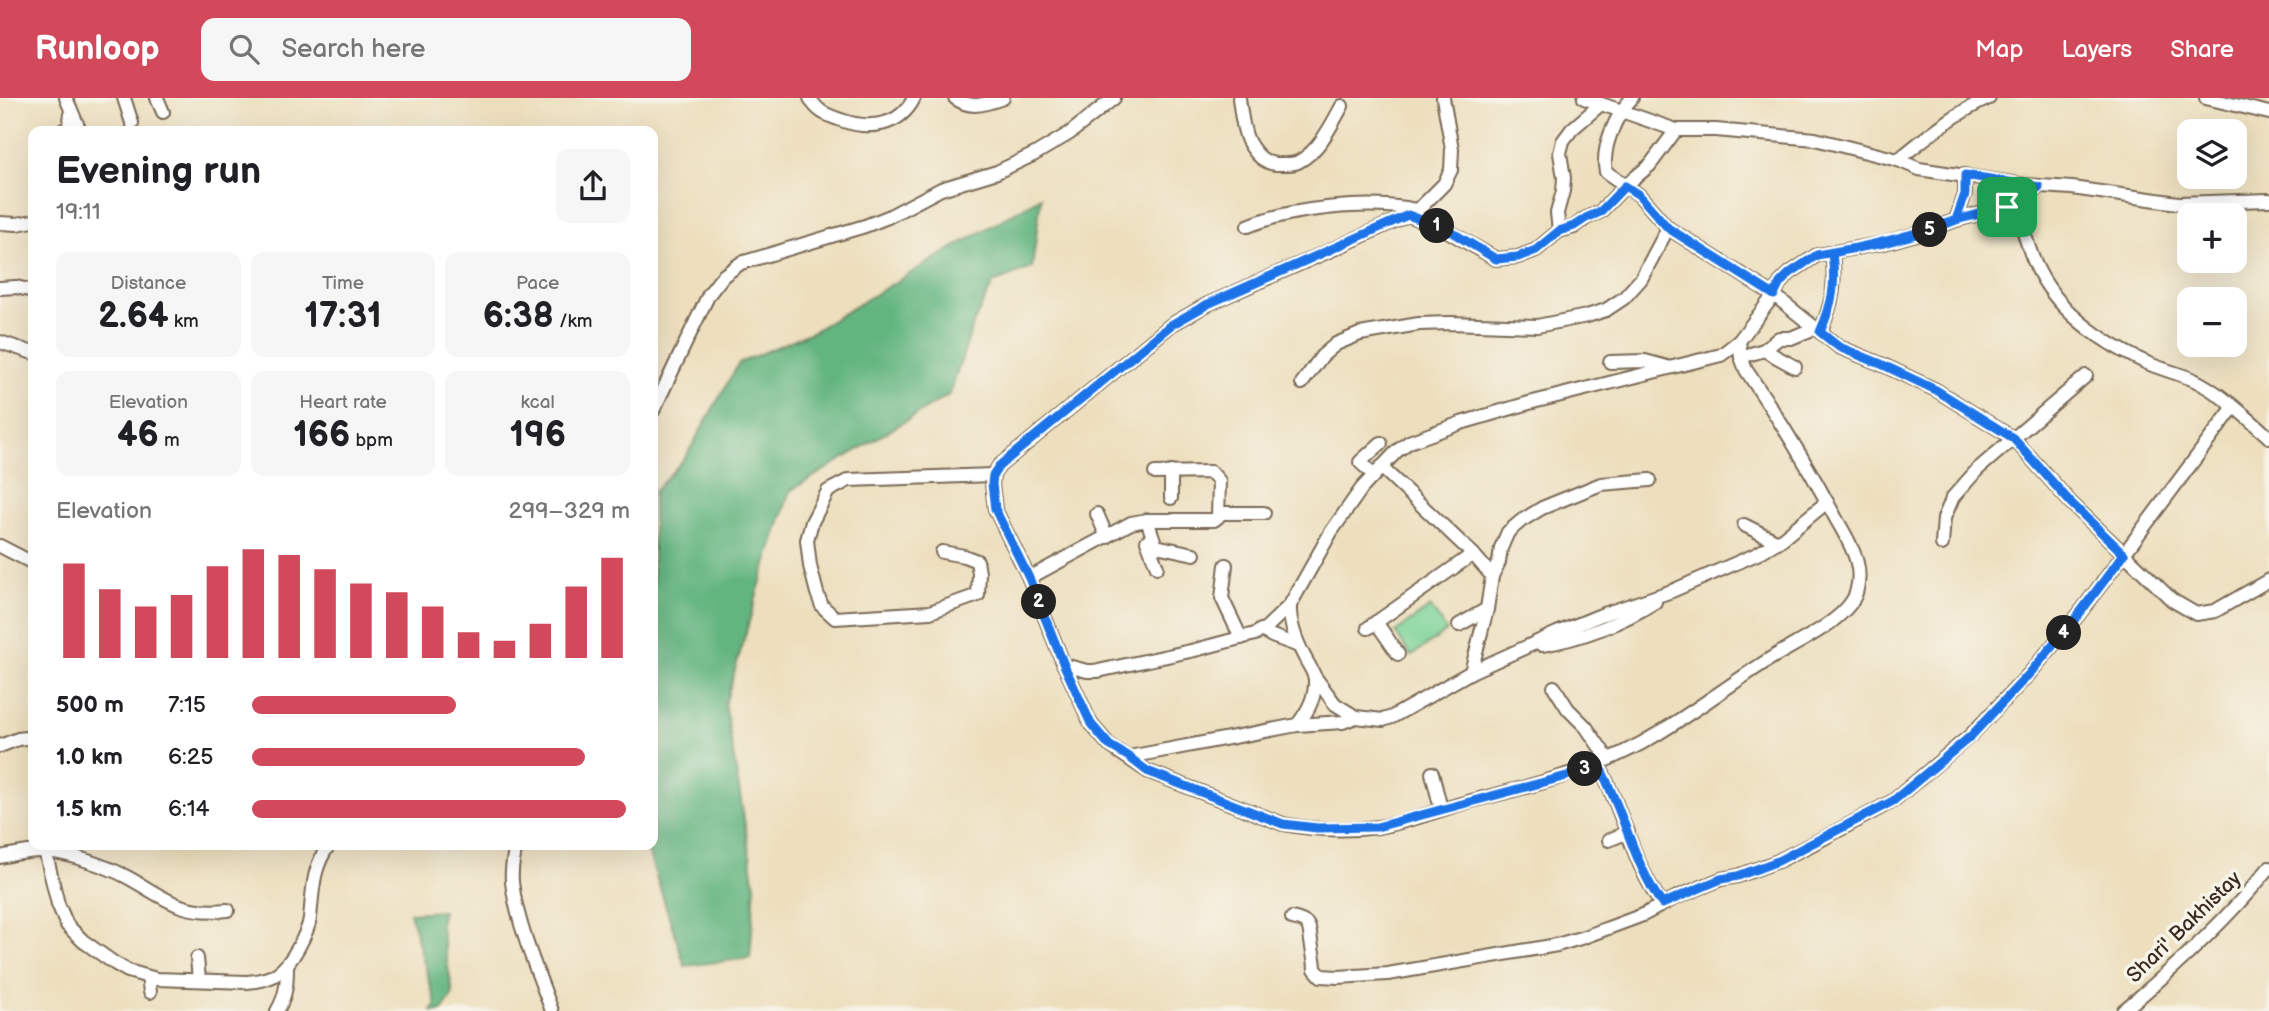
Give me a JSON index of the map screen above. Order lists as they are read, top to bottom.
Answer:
{
  "streets": {
    "street": ["Shari' Bakhistay"]
  },
  "page": {
    "header": "Runloop",
    "search": "Search here",
    "nav": ["Map", "Layers", "Share"],
    "map_buttons": ["+", "−"],
    "heading": ["Evening run", "19:11"],
    "pins": [
      "1",
      "5",
      "2",
      "4",
      "3"
    ],
    "stats": [
      ["Distance", "2.64 km"],
      ["Time", "17:31"],
      ["Pace", "6:38 /km"],
      ["Elevation", "46 m"],
      ["Heart rate", "166 bpm"],
      ["kcal", "196"]
    ],
    "chart": ["Elevation", "299–329 m"],
    "list": [
      {
        "name": "500 m",
        "note": "7:15"
      },
      {
        "name": "1.0 km",
        "note": "6:25"
      },
      {
        "name": "1.5 km",
        "note": "6:14"
      }
    ]
  }
}
